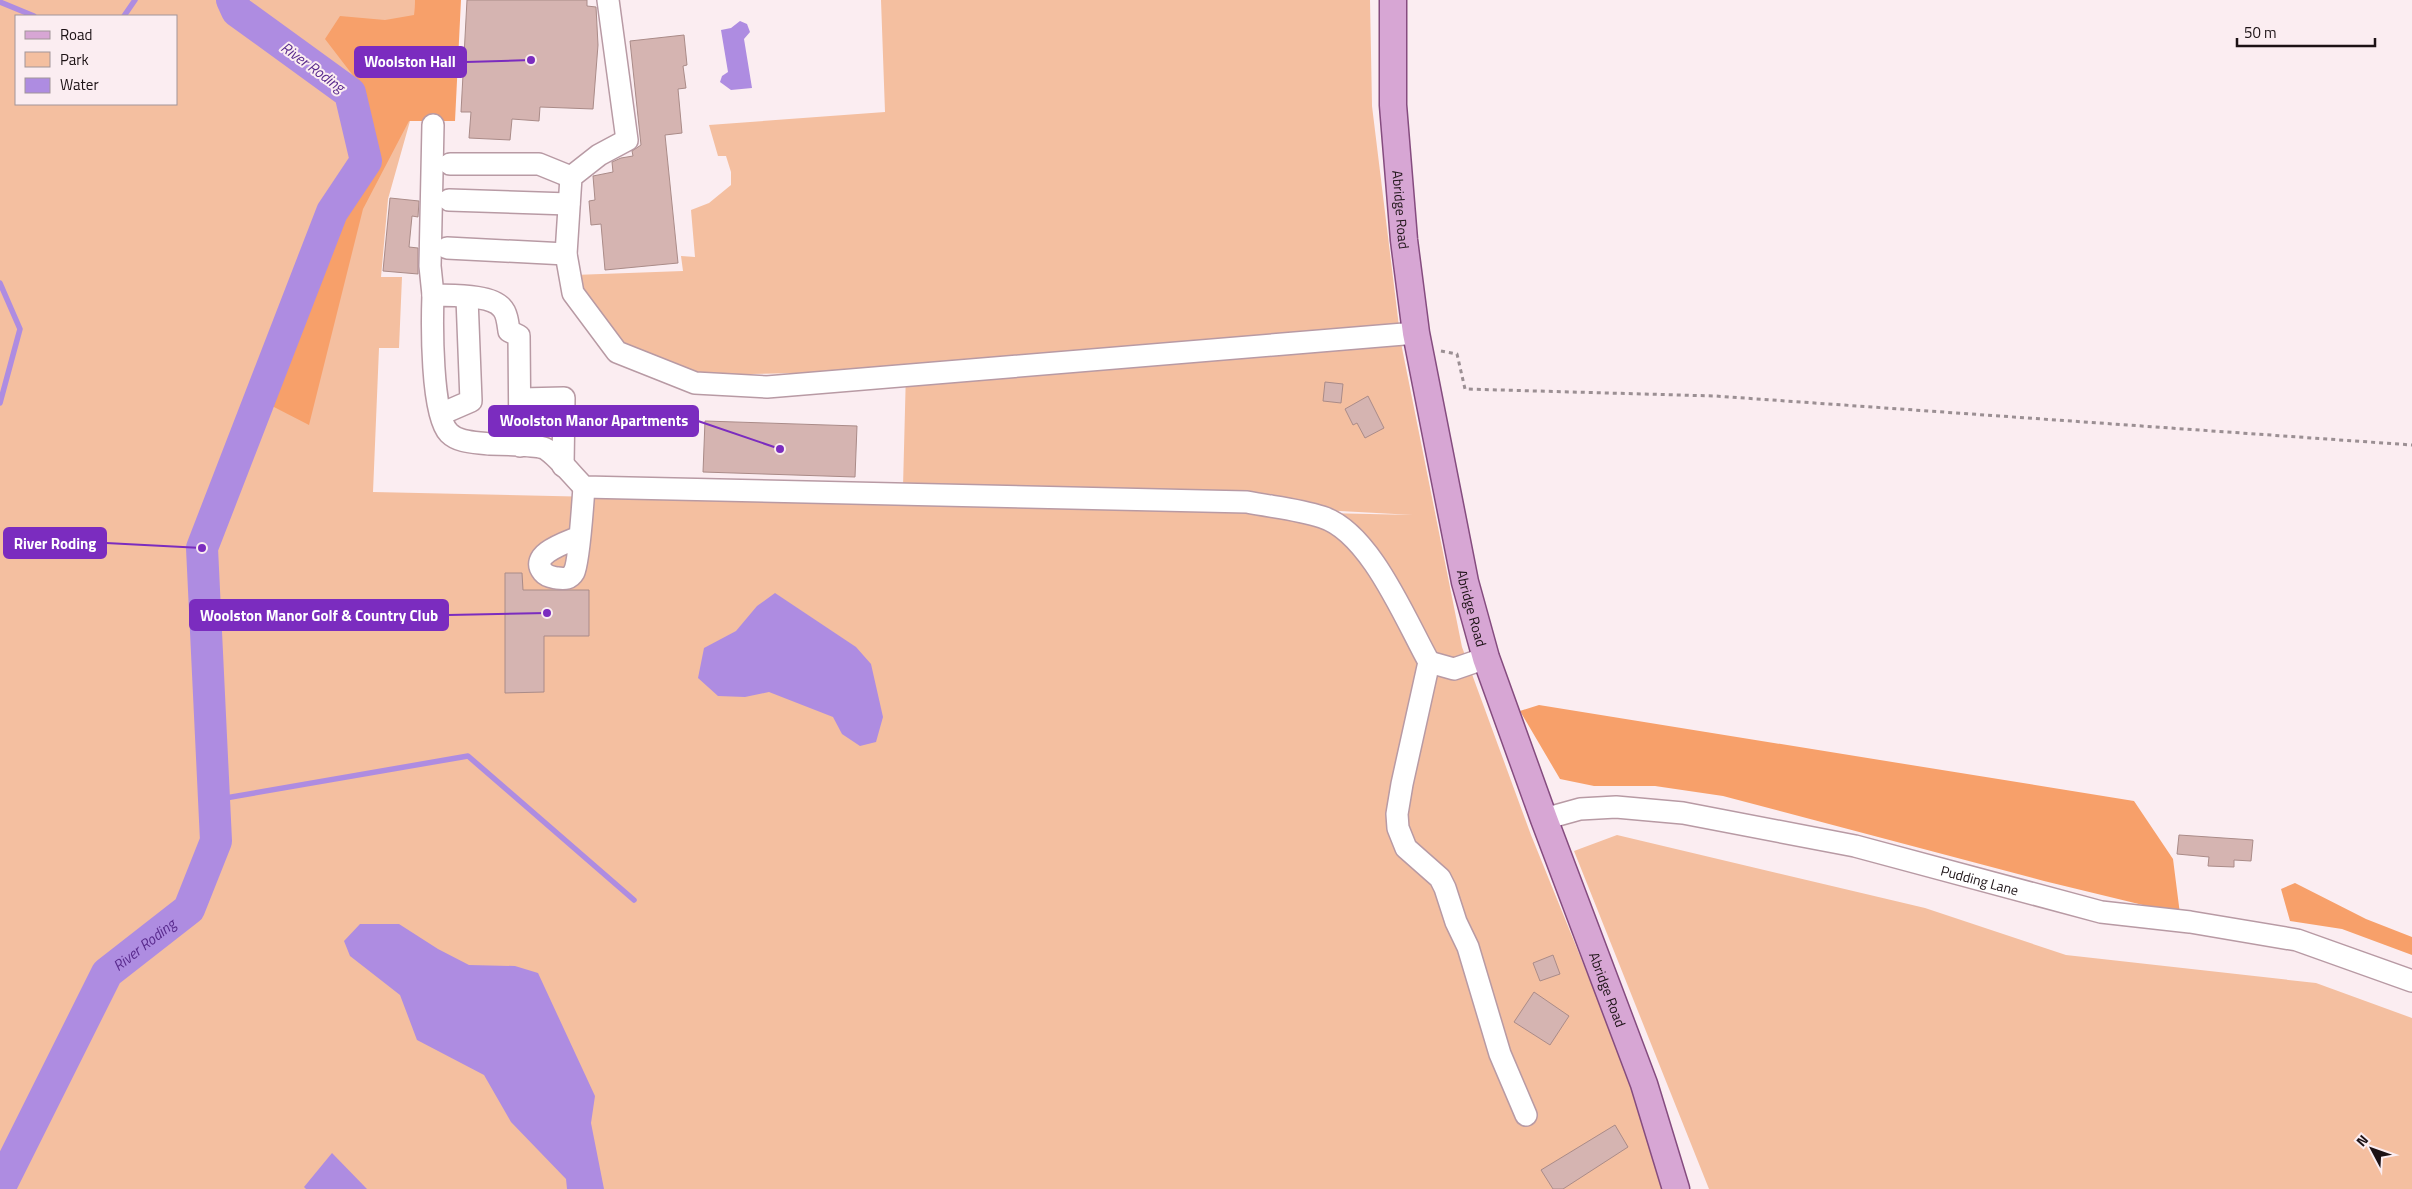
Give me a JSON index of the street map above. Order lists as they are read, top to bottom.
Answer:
{
  "streets": {
    "main road": ["Abridge Road"],
    "street": ["Pudding Lane"]
  },
  "crossings": [
    ["Abridge Road", "Pudding Lane"]
  ],
  "water": ["River Roding"],
  "places": [
    "Woolston Hall",
    "Woolston Manor Apartments",
    "River Roding",
    "Woolston Manor Golf & Country Club"
  ],
  "legend": ["Road", "Park", "Water"],
  "scale_bar": "50 m",
  "north": "top left"
}
